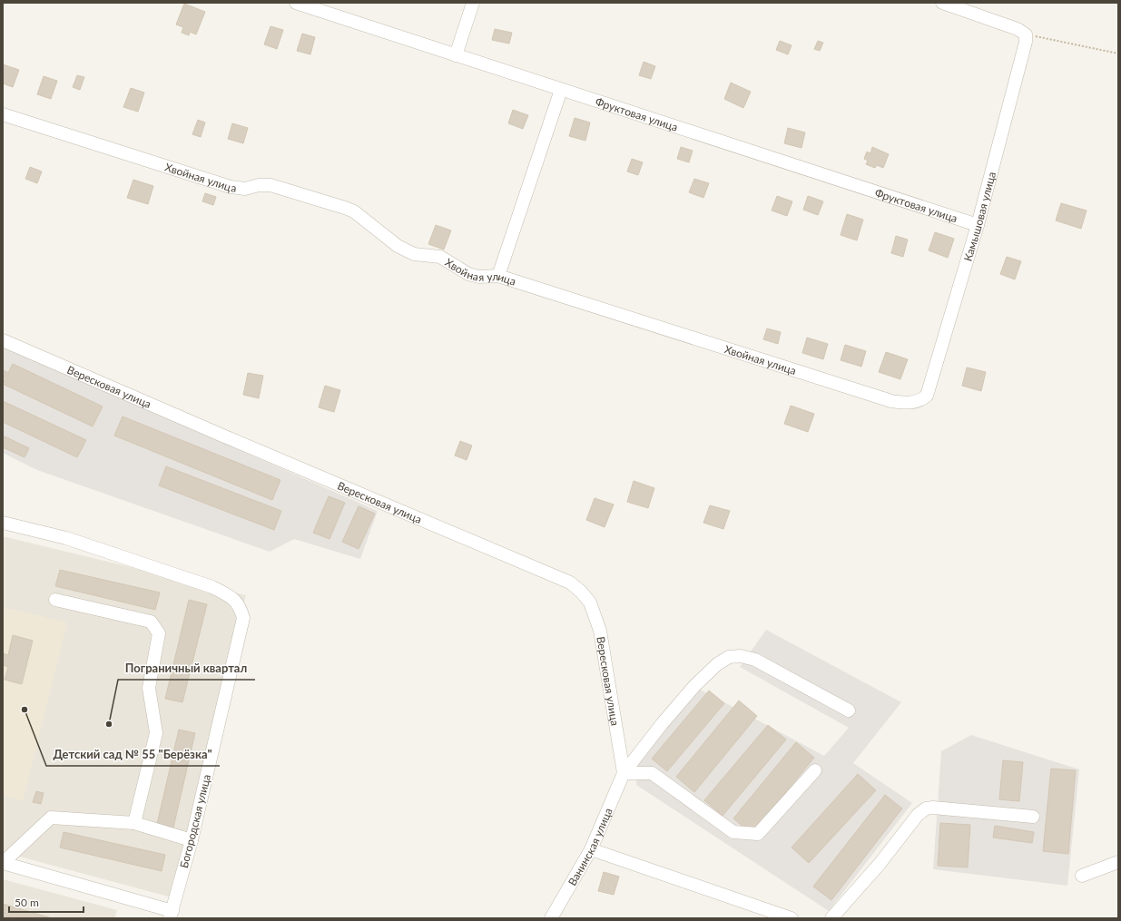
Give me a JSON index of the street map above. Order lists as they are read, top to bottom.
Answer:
{
  "streets": {
    "street": [
      "Фруктовая улица",
      "Хвойная улица",
      "Камышовая улица",
      "Вересковая улица",
      "Богородская улица",
      "Ванинская улица"
    ]
  },
  "crossings": [
    ["Фруктовая улица", "Камышовая улица"],
    ["Хвойная улица", "Камышовая улица"],
    ["Вересковая улица", "Ванинская улица"]
  ],
  "places": ["Детский сад № 55 \"Берёзка\"", "Пограничный квартал"],
  "scale_bar": "50 m"
}
